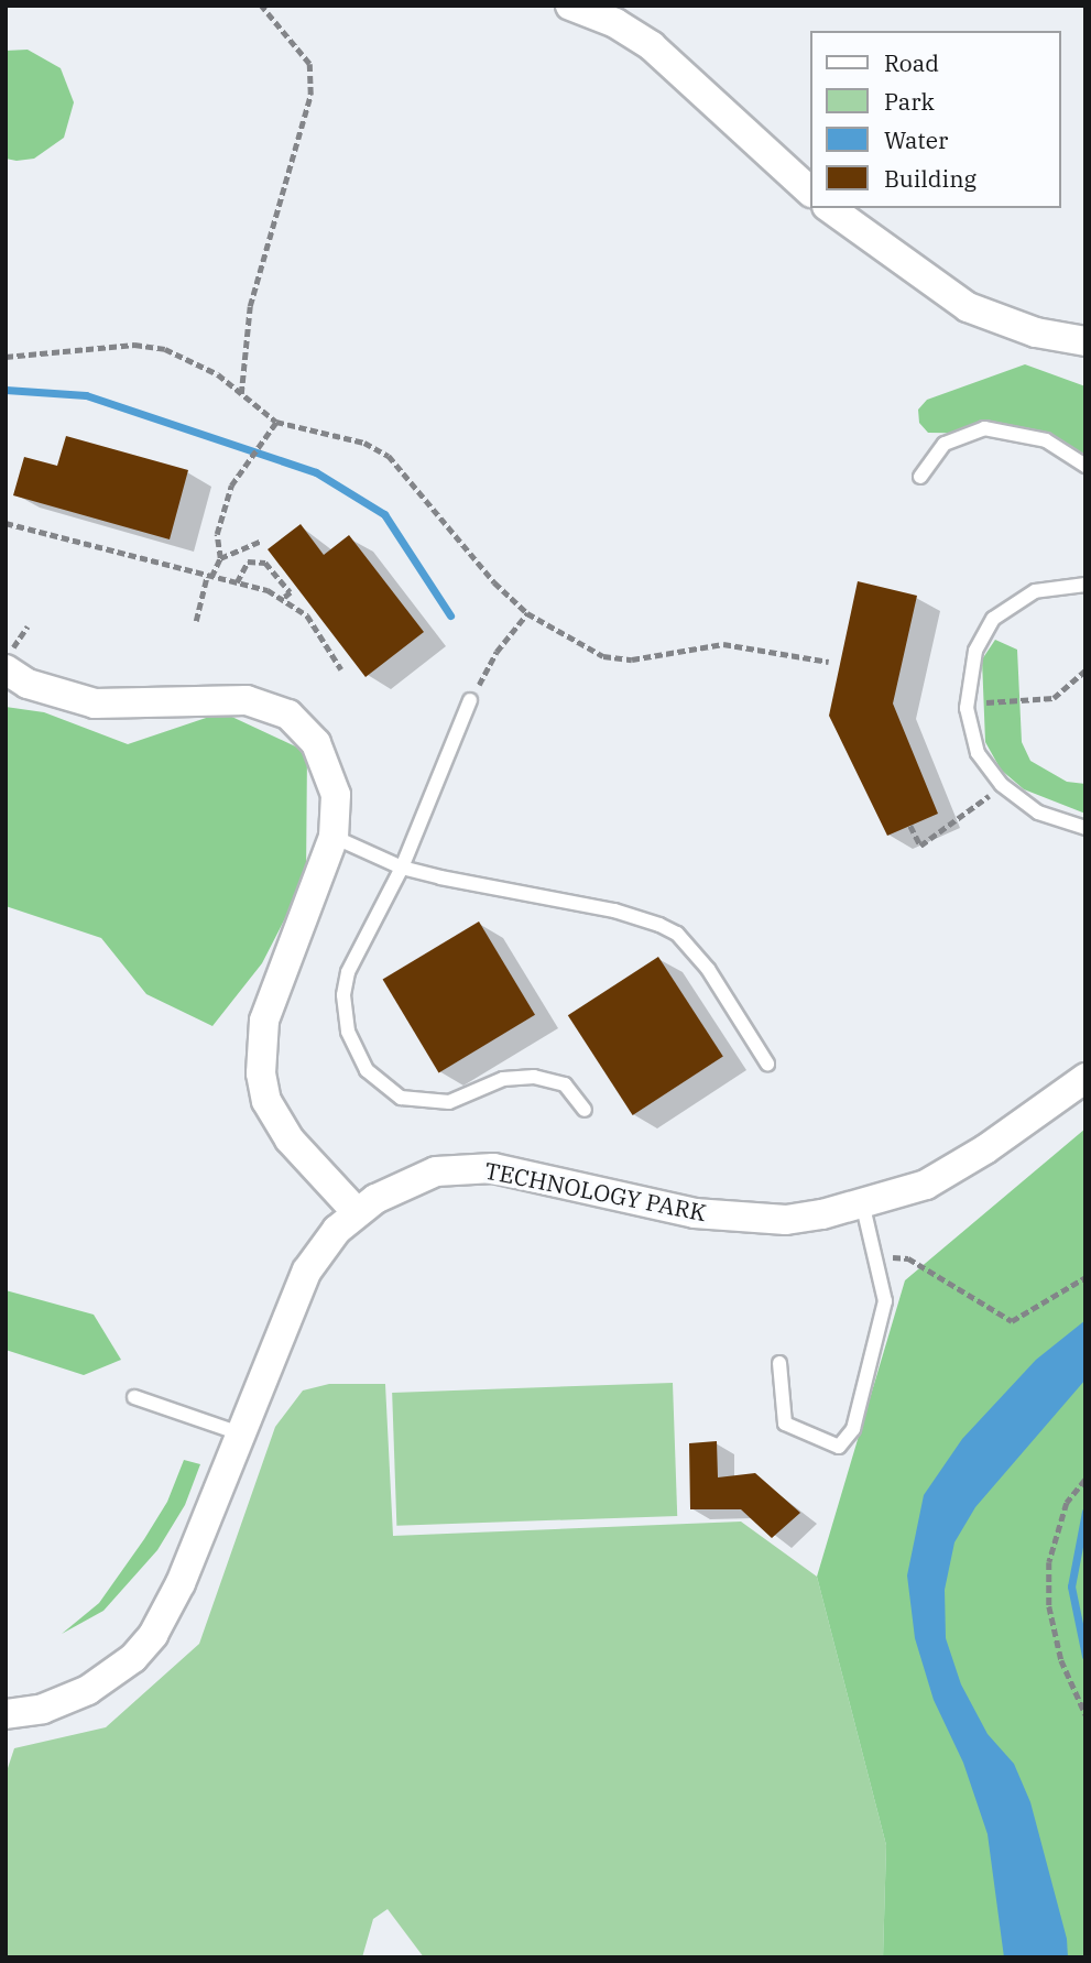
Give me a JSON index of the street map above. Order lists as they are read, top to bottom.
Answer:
{
  "streets": {
    "street": ["TECHNOLOGY PARK"]
  },
  "legend": [
    "Road",
    "Park",
    "Water",
    "Building"
  ]
}
